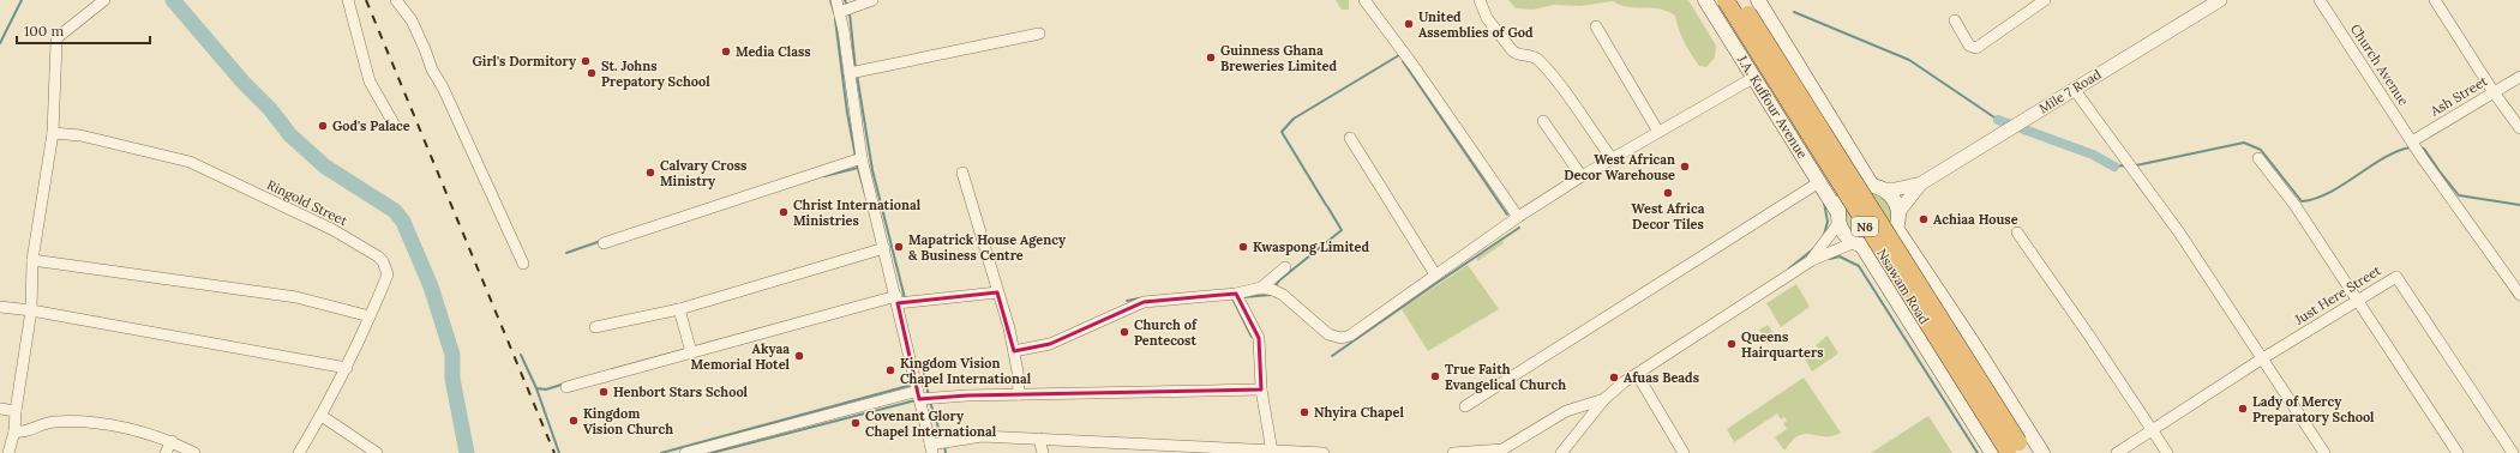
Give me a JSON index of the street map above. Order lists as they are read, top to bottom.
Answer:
{
  "streets": {
    "highway": ["N6", "Nsawam Road"],
    "main road": ["J.A. Kuffour Avenue"],
    "street": [
      "Church Avenue",
      "Mile 7 Road",
      "Ash Street",
      "Ringold Street",
      "Just Here Street"
    ]
  },
  "crossings": [
    ["Church Avenue", "Ash Street"]
  ],
  "places": [
    "United Assemblies of God",
    "Media Class",
    "Guinness Ghana Breweries Limited",
    "Girl's Dormitory",
    "St. Johns Prepatory School",
    "God's Palace",
    "West African Decor Warehouse",
    "Calvary Cross Ministry",
    "West Africa Decor Tiles",
    "Christ International Ministries",
    "Achiaa House",
    "Mapatrick House Agency & Business Centre",
    "Kwaspong Limited",
    "Church of Pentecost",
    "Queens Hairquarters",
    "Akyaa Memorial Hotel",
    "Kingdom Vision Chapel International",
    "True Faith Evangelical Church",
    "Afuas Beads",
    "Henbort Stars School",
    "Lady of Mercy Preparatory School",
    "Nhyira Chapel",
    "Kingdom Vision Church",
    "Covenant Glory Chapel International"
  ],
  "scale_bar": "100 m"
}
